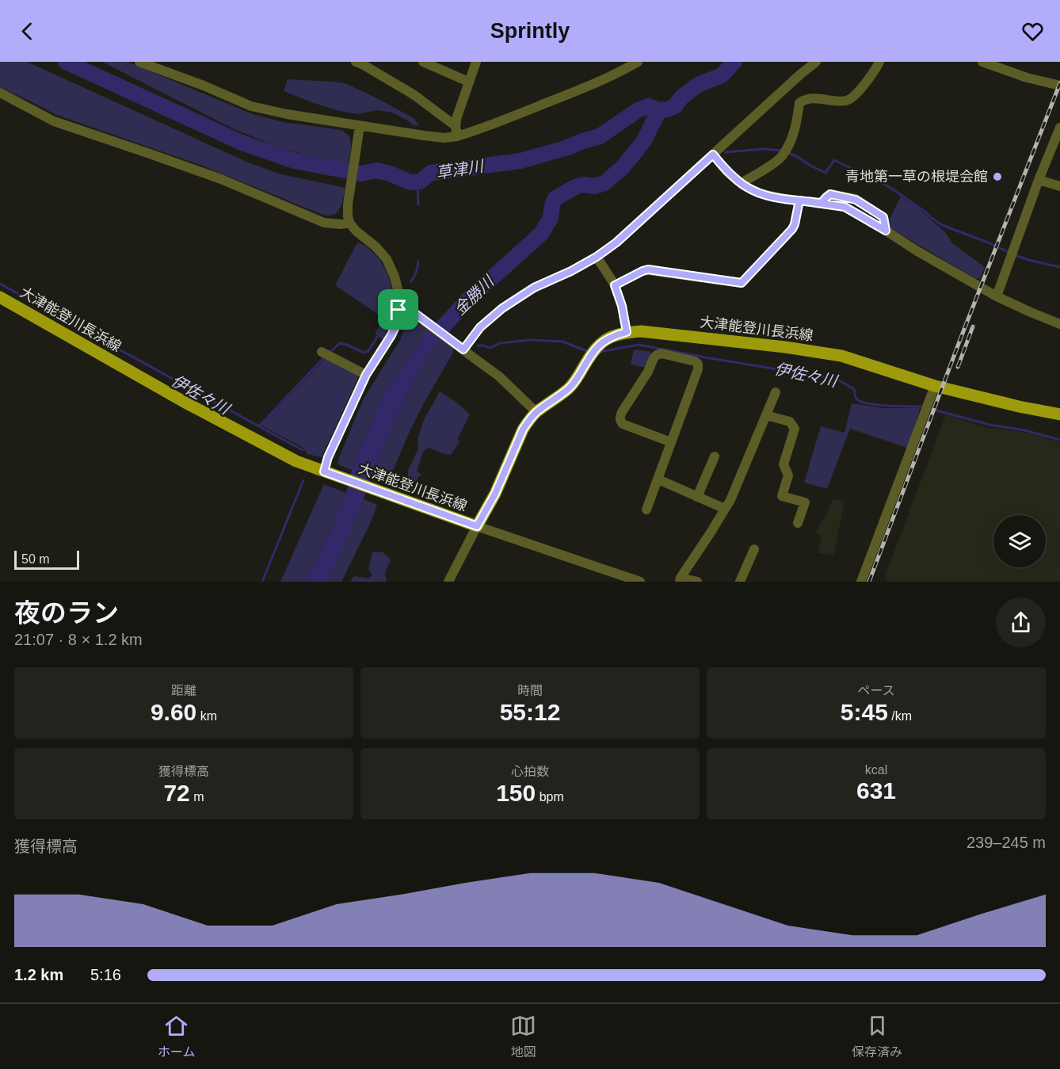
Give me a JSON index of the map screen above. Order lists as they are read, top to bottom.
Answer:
{
  "streets": {
    "main road": ["大津能登川長浜線"]
  },
  "water": ["草津川", "金勝川", "伊佐々川"],
  "places": ["青地第一草の根堤会館"],
  "scale_bar": "50 m",
  "page": {
    "header": "Sprintly",
    "scale": "50 m",
    "heading": ["夜のラン", "21:07 · 8 × 1.2 km"],
    "stats": [
      ["距離", "9.60 km"],
      ["時間", "55:12"],
      ["ペース", "5:45 /km"],
      ["獲得標高", "72 m"],
      ["心拍数", "150 bpm"],
      ["kcal", "631"]
    ],
    "chart": ["獲得標高", "239–245 m"],
    "list": [
      {
        "name": "1.2 km",
        "note": "5:16"
      }
    ],
    "tabs": ["ホーム", "地図", "保存済み"]
  }
}
